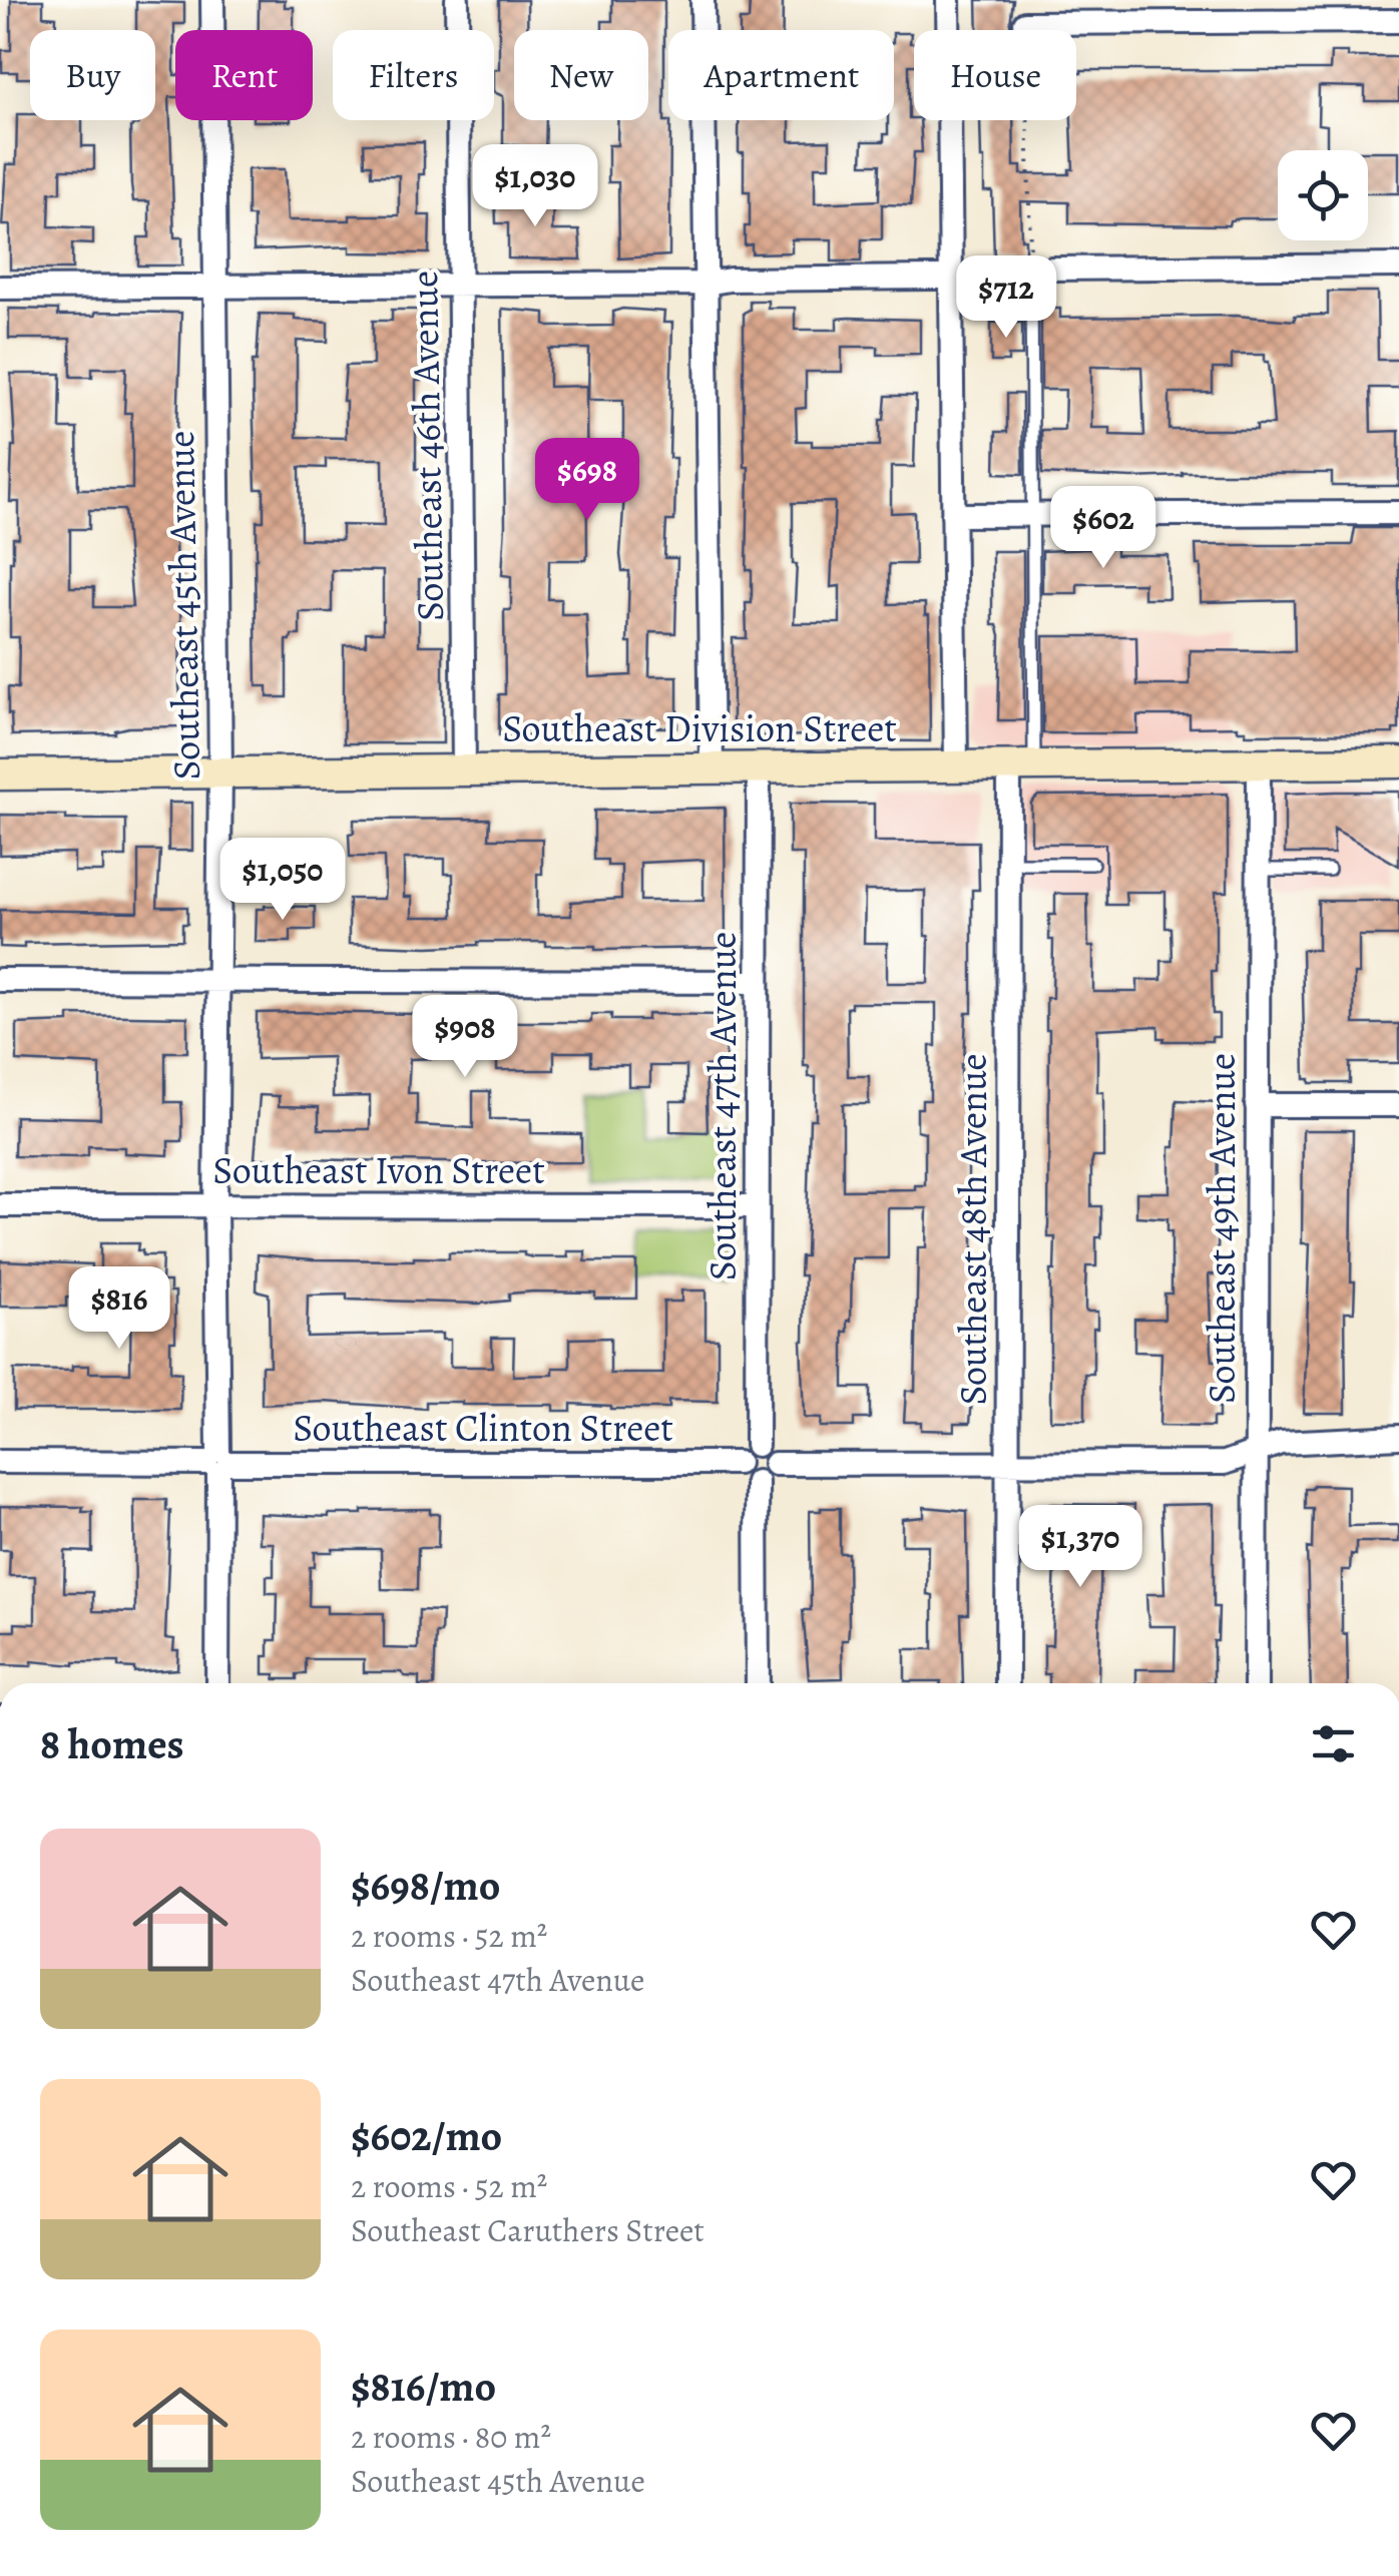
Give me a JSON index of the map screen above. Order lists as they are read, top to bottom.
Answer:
{
  "streets": {
    "main road": ["Southeast Division Street"],
    "street": [
      "Southeast 46th Avenue",
      "Southeast 45th Avenue",
      "Southeast 47th Avenue",
      "Southeast Ivon Street",
      "Southeast 49th Avenue",
      "Southeast 48th Avenue",
      "Southeast Clinton Street"
    ]
  },
  "crossings": [
    ["Southeast 46th Avenue", "Southeast Division Street"],
    ["Southeast 45th Avenue", "Southeast Division Street"],
    ["Southeast 45th Avenue", "Southeast Ivon Street"],
    ["Southeast 45th Avenue", "Southeast Clinton Street"],
    ["Southeast Division Street", "Southeast 47th Avenue"],
    ["Southeast Division Street", "Southeast 49th Avenue"],
    ["Southeast Division Street", "Southeast 48th Avenue"],
    ["Southeast 47th Avenue", "Southeast Ivon Street"],
    ["Southeast 47th Avenue", "Southeast Clinton Street"]
  ],
  "page": {
    "chip": [
      "Buy",
      "Rent",
      "Filters",
      "New",
      "Apartment",
      "House"
    ],
    "price": [
      "$1,030",
      "$712",
      "$698",
      "$602",
      "$1,050",
      "$908",
      "$816",
      "$1,370"
    ],
    "heading": "8 homes",
    "list": [
      {
        "name": "$698/mo",
        "note": "2 rooms · 52 m² · Southeast 47th Avenue"
      },
      {
        "name": "$602/mo",
        "note": "2 rooms · 52 m² · Southeast Caruthers Street"
      },
      {
        "name": "$816/mo",
        "note": "2 rooms · 80 m² · Southeast 45th Avenue"
      }
    ]
  }
}
